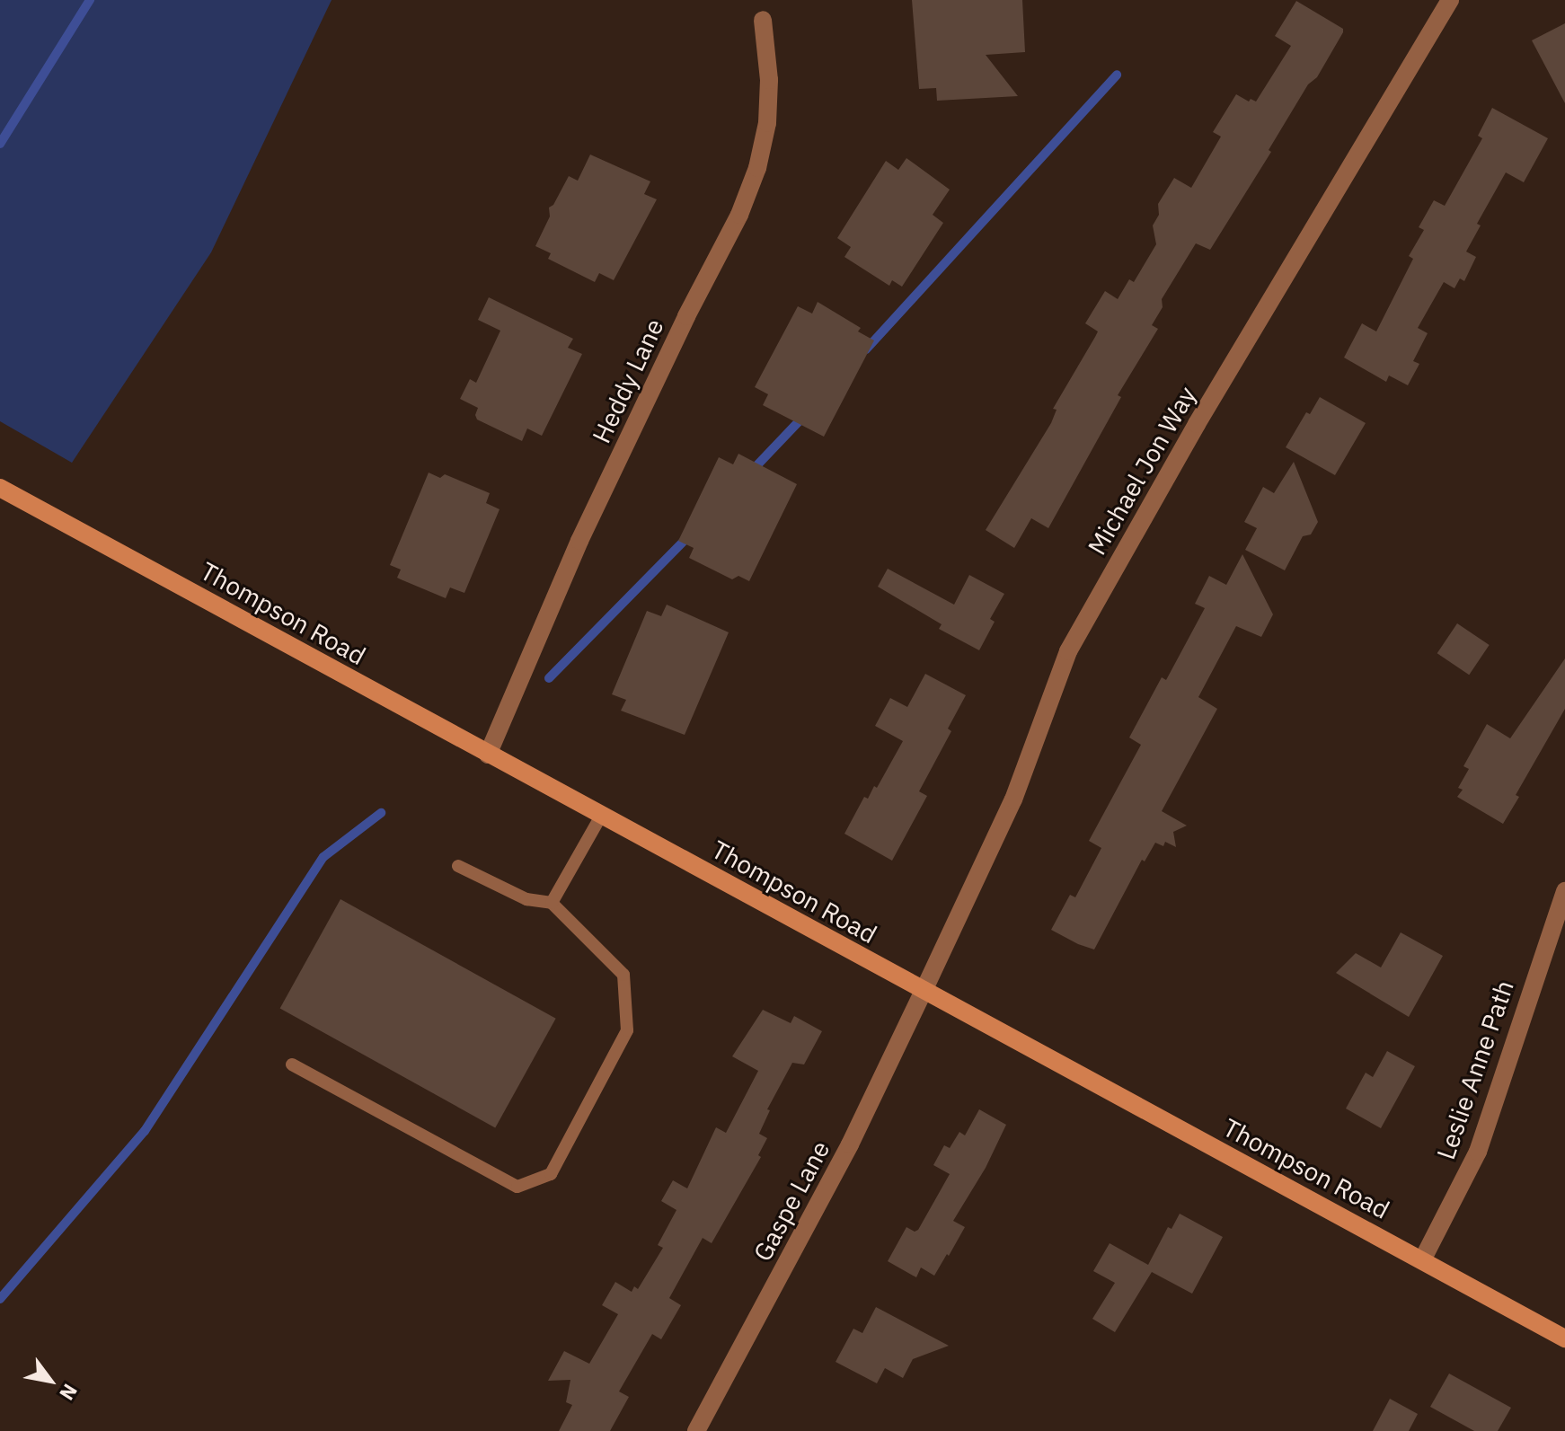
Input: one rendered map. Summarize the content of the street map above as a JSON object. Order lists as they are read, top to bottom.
{
  "streets": {
    "street": [
      "Heddy Lane",
      "Michael Jon Way",
      "Thompson Road",
      "Leslie Anne Path",
      "Gaspe Lane"
    ]
  },
  "crossings": [
    ["Heddy Lane", "Thompson Road"],
    ["Michael Jon Way", "Thompson Road"],
    ["Michael Jon Way", "Gaspe Lane"],
    ["Thompson Road", "Leslie Anne Path"],
    ["Thompson Road", "Gaspe Lane"]
  ],
  "north": "bottom right"
}
